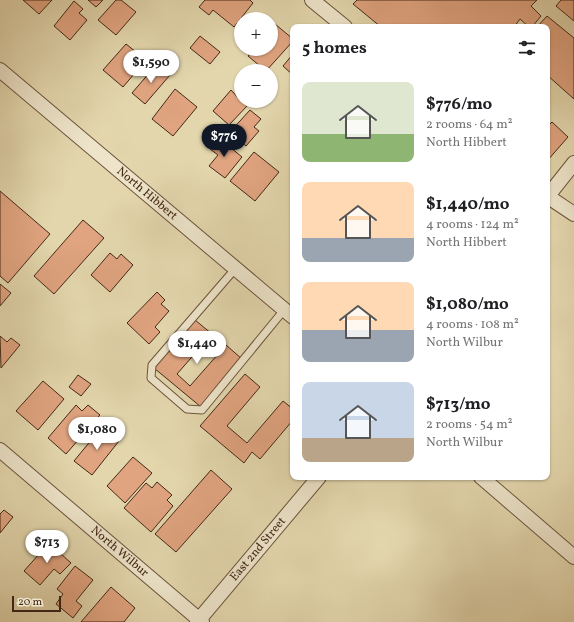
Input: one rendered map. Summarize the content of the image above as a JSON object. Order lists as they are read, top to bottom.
{
  "streets": {
    "street": ["North Hibbert", "East 2nd Street", "North Wilbur"]
  },
  "crossings": [
    ["East 2nd Street", "North Wilbur"]
  ],
  "scale_bar": "20 m",
  "page": {
    "map_buttons": ["+", "−"],
    "heading": "5 homes",
    "price": [
      "$1,590",
      "$776",
      "$1,440",
      "$1,080",
      "$713"
    ],
    "list": [
      {
        "name": "$776/mo",
        "note": "2 rooms · 64 m² · North Hibbert"
      },
      {
        "name": "$1,440/mo",
        "note": "4 rooms · 124 m² · North Hibbert"
      },
      {
        "name": "$1,080/mo",
        "note": "4 rooms · 108 m² · North Wilbur"
      },
      {
        "name": "$713/mo",
        "note": "2 rooms · 54 m² · North Wilbur"
      }
    ],
    "scale": "20 m"
  }
}
